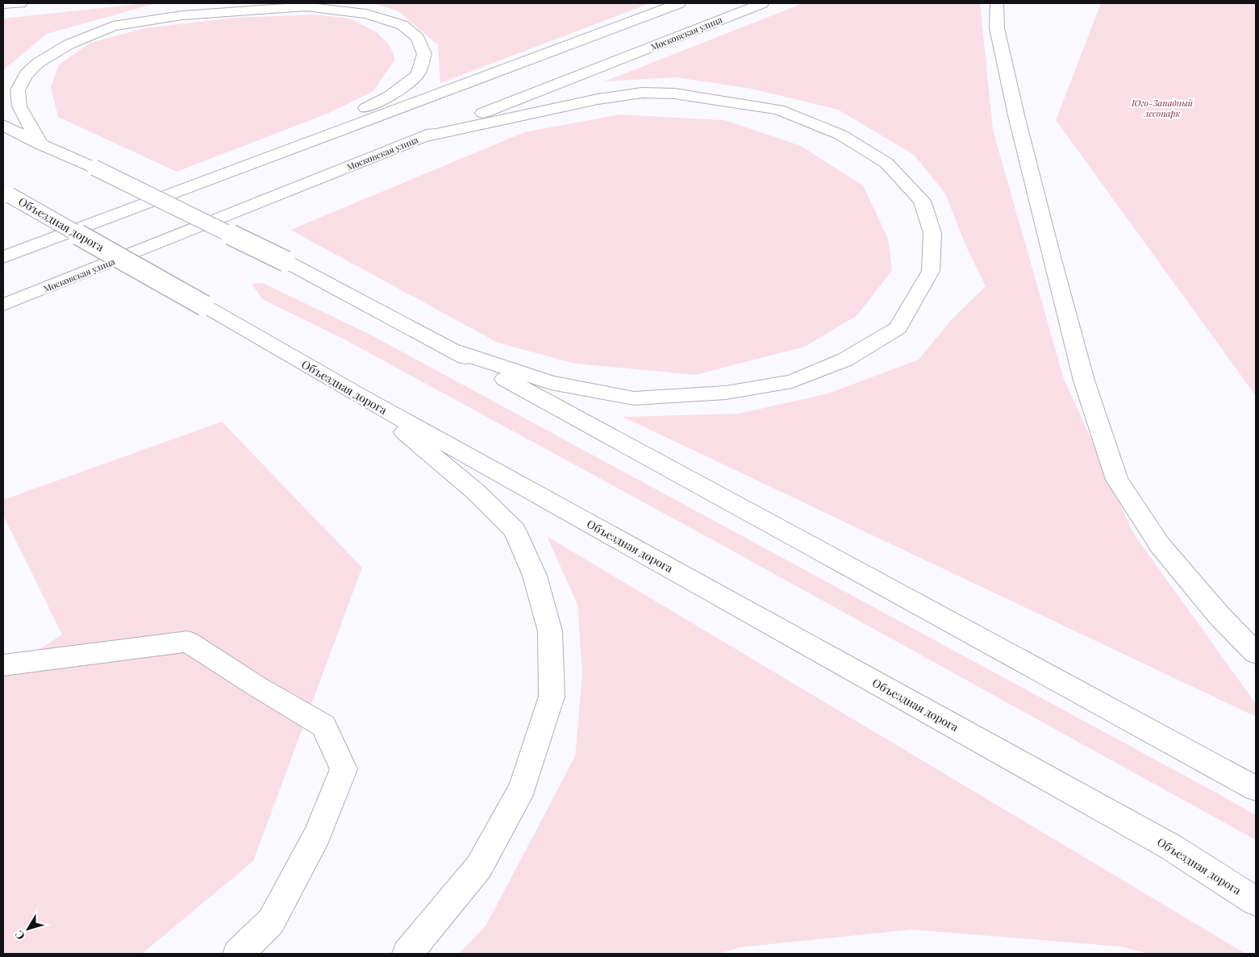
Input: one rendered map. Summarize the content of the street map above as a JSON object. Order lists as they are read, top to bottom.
{
  "streets": {
    "main road": ["Московская улица", "Объездная дорога"]
  },
  "parks": ["Юго-Западный лесопарк"],
  "north": "bottom left"
}
